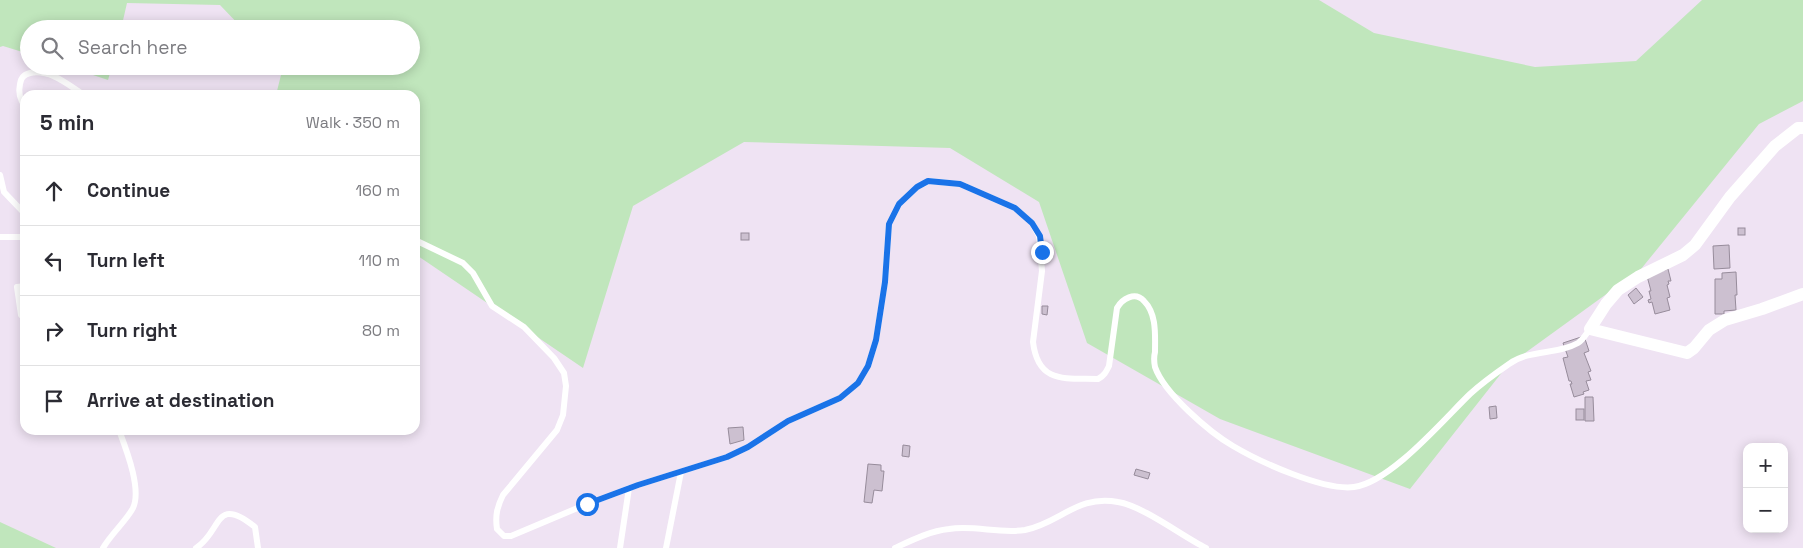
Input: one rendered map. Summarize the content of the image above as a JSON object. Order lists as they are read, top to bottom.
{
  "page": {
    "search": "Search here",
    "heading": ["5 min", "Walk · 350 m"],
    "list": [
      ["Continue", "160 m"],
      ["Turn left", "110 m"],
      ["Turn right", "80 m"],
      "Arrive at destination"
    ],
    "map_buttons": ["+", "−"]
  }
}
